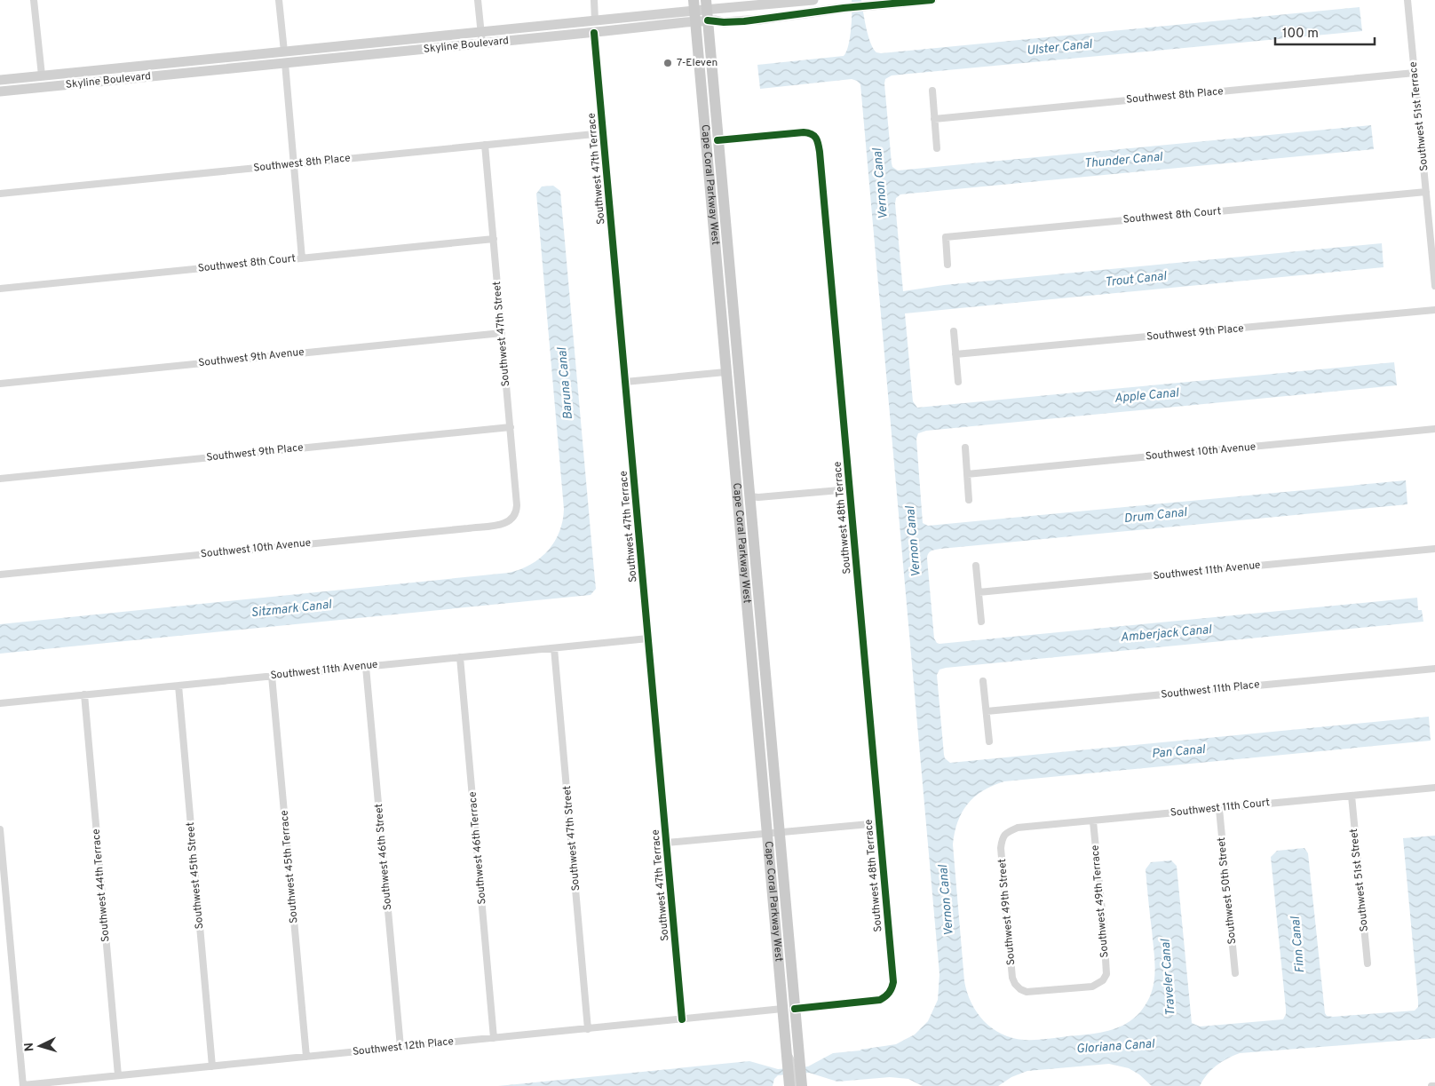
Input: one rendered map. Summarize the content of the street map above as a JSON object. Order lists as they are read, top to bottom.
{
  "streets": {
    "main road": ["Cape Coral Parkway West"],
    "street": [
      "Skyline Boulevard",
      "Southwest 8th Place",
      "Southwest 51st Terrace",
      "Southwest 47th Terrace",
      "Southwest 8th Court",
      "Southwest 9th Place",
      "Southwest 47th Street",
      "Southwest 9th Avenue",
      "Southwest 10th Avenue",
      "Southwest 48th Terrace",
      "Southwest 11th Avenue",
      "Southwest 11th Place",
      "Southwest 11th Court",
      "Southwest 46th Terrace",
      "Southwest 46th Street",
      "Southwest 45th Terrace",
      "Southwest 45th Street",
      "Southwest 51st Street",
      "Southwest 44th Terrace",
      "Southwest 50th Street",
      "Southwest 49th Terrace",
      "Southwest 49th Street",
      "Southwest 12th Place"
    ]
  },
  "crossings": [
    ["Skyline Boulevard", "Southwest 47th Terrace"],
    ["Skyline Boulevard", "Cape Coral Parkway West"],
    ["Southwest 8th Place", "Southwest 51st Terrace"],
    ["Southwest 8th Place", "Southwest 47th Terrace"],
    ["Southwest 8th Place", "Southwest 47th Street"],
    ["Southwest 51st Terrace", "Southwest 8th Court"],
    ["Southwest 47th Terrace", "Southwest 11th Avenue"],
    ["Southwest 47th Terrace", "Southwest 12th Place"],
    ["Cape Coral Parkway West", "Southwest 48th Terrace"],
    ["Cape Coral Parkway West", "Southwest 12th Place"],
    ["Southwest 8th Court", "Southwest 47th Street"],
    ["Southwest 9th Place", "Southwest 47th Street"],
    ["Southwest 47th Street", "Southwest 9th Avenue"],
    ["Southwest 47th Street", "Southwest 10th Avenue"],
    ["Southwest 47th Street", "Southwest 11th Avenue"],
    ["Southwest 47th Street", "Southwest 12th Place"],
    ["Southwest 11th Avenue", "Southwest 46th Terrace"],
    ["Southwest 11th Avenue", "Southwest 46th Street"],
    ["Southwest 11th Avenue", "Southwest 45th Terrace"],
    ["Southwest 11th Avenue", "Southwest 45th Street"],
    ["Southwest 11th Avenue", "Southwest 44th Terrace"],
    ["Southwest 11th Court", "Southwest 51st Street"],
    ["Southwest 11th Court", "Southwest 50th Street"],
    ["Southwest 11th Court", "Southwest 49th Terrace"],
    ["Southwest 11th Court", "Southwest 49th Street"],
    ["Southwest 46th Terrace", "Southwest 12th Place"],
    ["Southwest 46th Street", "Southwest 12th Place"],
    ["Southwest 45th Terrace", "Southwest 12th Place"],
    ["Southwest 45th Street", "Southwest 12th Place"],
    ["Southwest 44th Terrace", "Southwest 12th Place"],
    ["Southwest 49th Terrace", "Southwest 49th Street"]
  ],
  "water": [
    "Ulster Canal",
    "Thunder Canal",
    "Vernon Canal",
    "Trout Canal",
    "Baruna Canal",
    "Apple Canal",
    "Drum Canal",
    "Sitzmark Canal",
    "Amberjack Canal",
    "Pan Canal",
    "Finn Canal",
    "Traveler Canal",
    "Gloriana Canal"
  ],
  "places": ["7-Eleven"],
  "scale_bar": "100 m",
  "north": "left"
}
